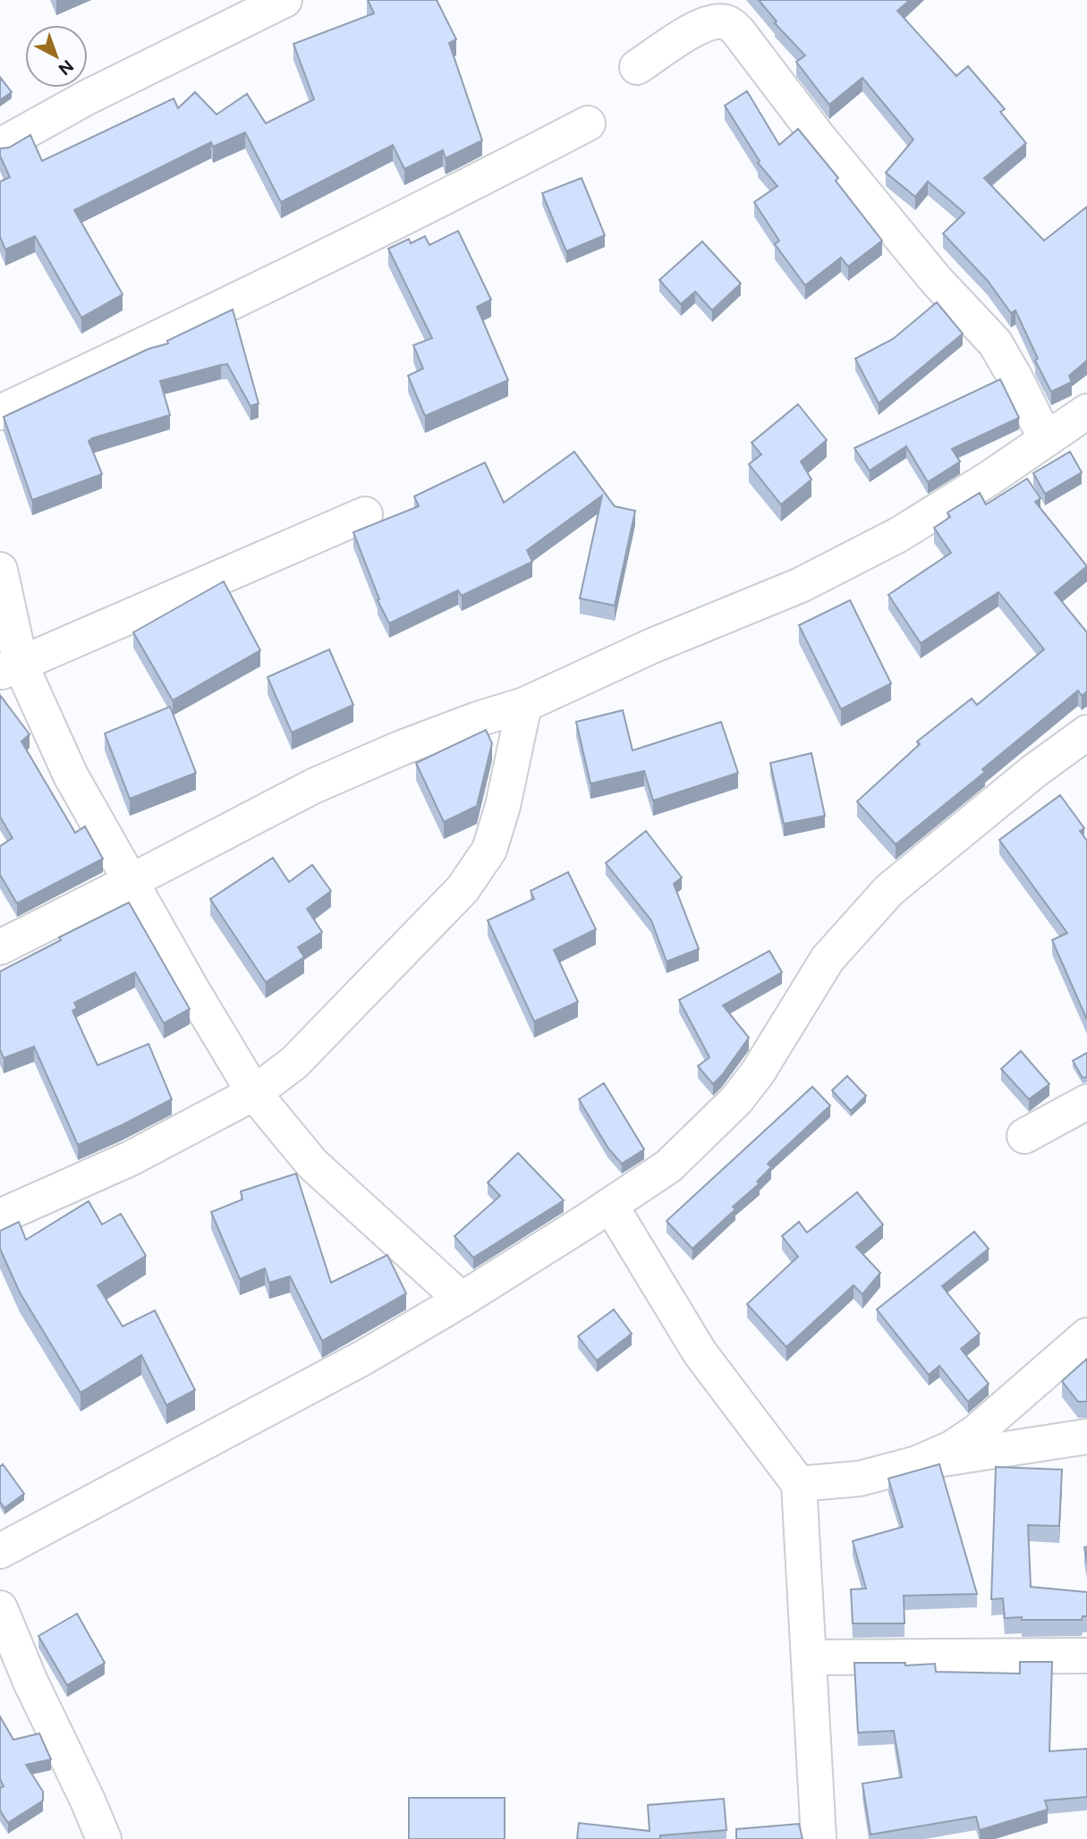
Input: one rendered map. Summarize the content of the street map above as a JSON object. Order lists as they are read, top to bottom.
{
  "north": "bottom right"
}
